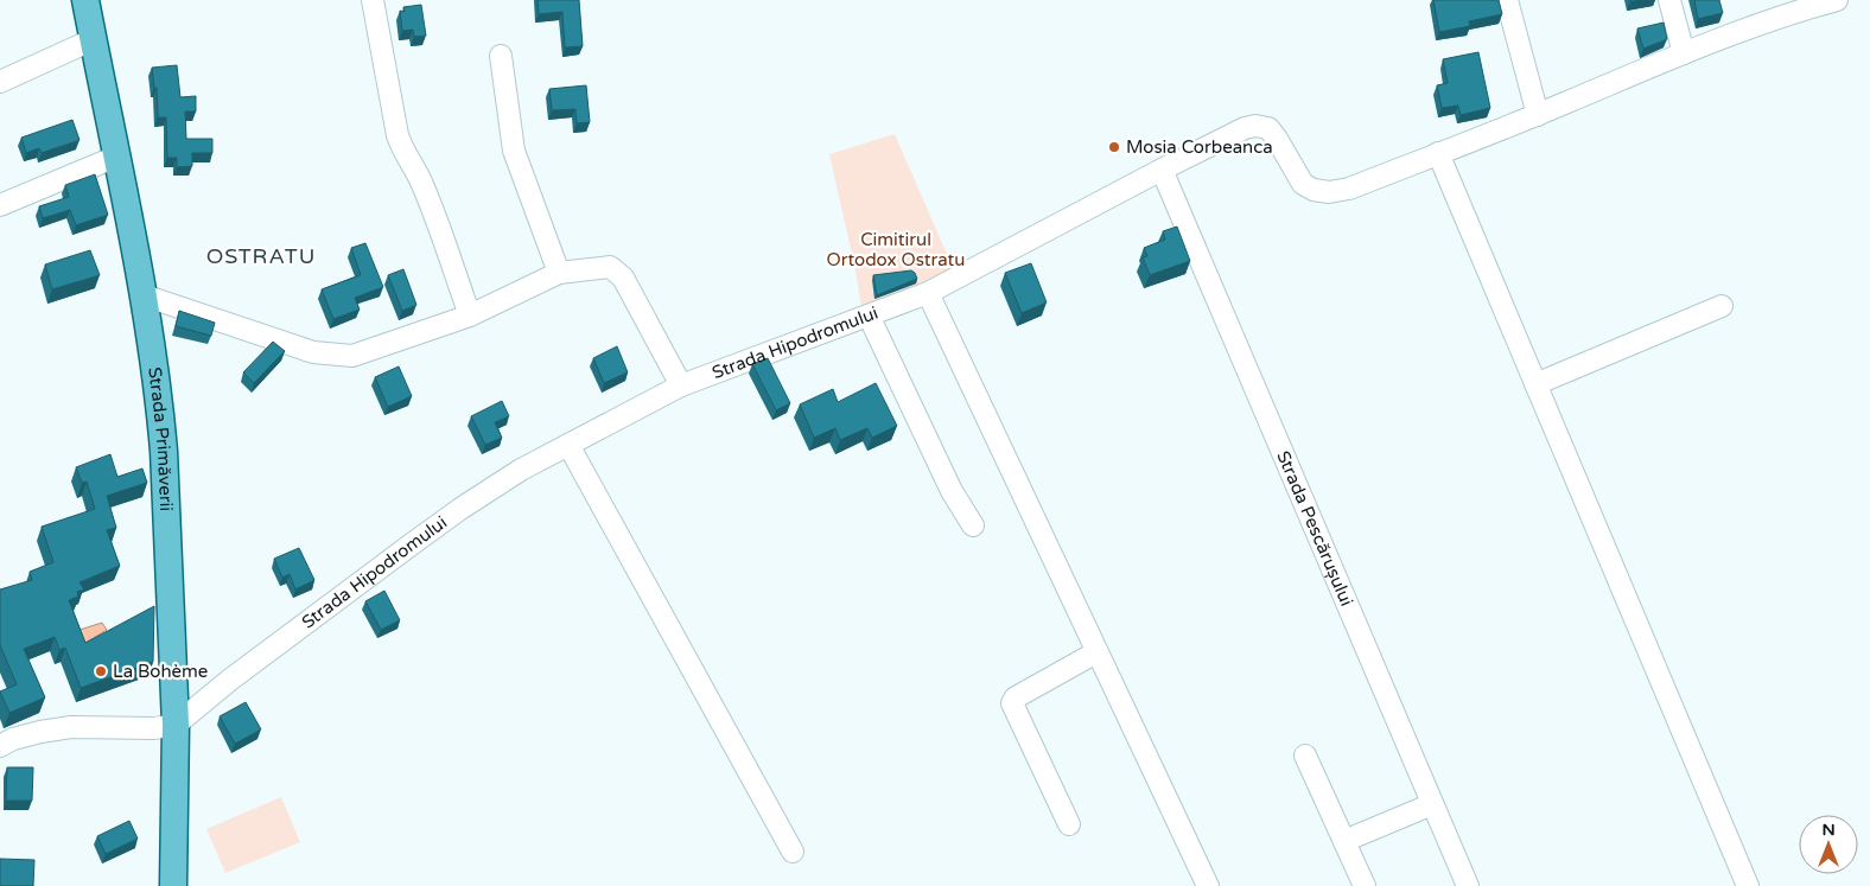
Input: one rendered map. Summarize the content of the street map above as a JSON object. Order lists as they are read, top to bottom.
{
  "streets": {
    "main road": ["Strada Primăverii"],
    "street": ["Strada Hipodromului", "Strada Pescărușului"]
  },
  "crossings": [
    ["Strada Hipodromului", "Strada Primăverii"],
    ["Strada Hipodromului", "Strada Pescărușului"]
  ],
  "districts": ["OSTRATU"],
  "parks": ["Cimitirul Ortodox Ostratu"],
  "places": ["Mosia Corbeanca", "La Bohème"],
  "north": "top"
}
